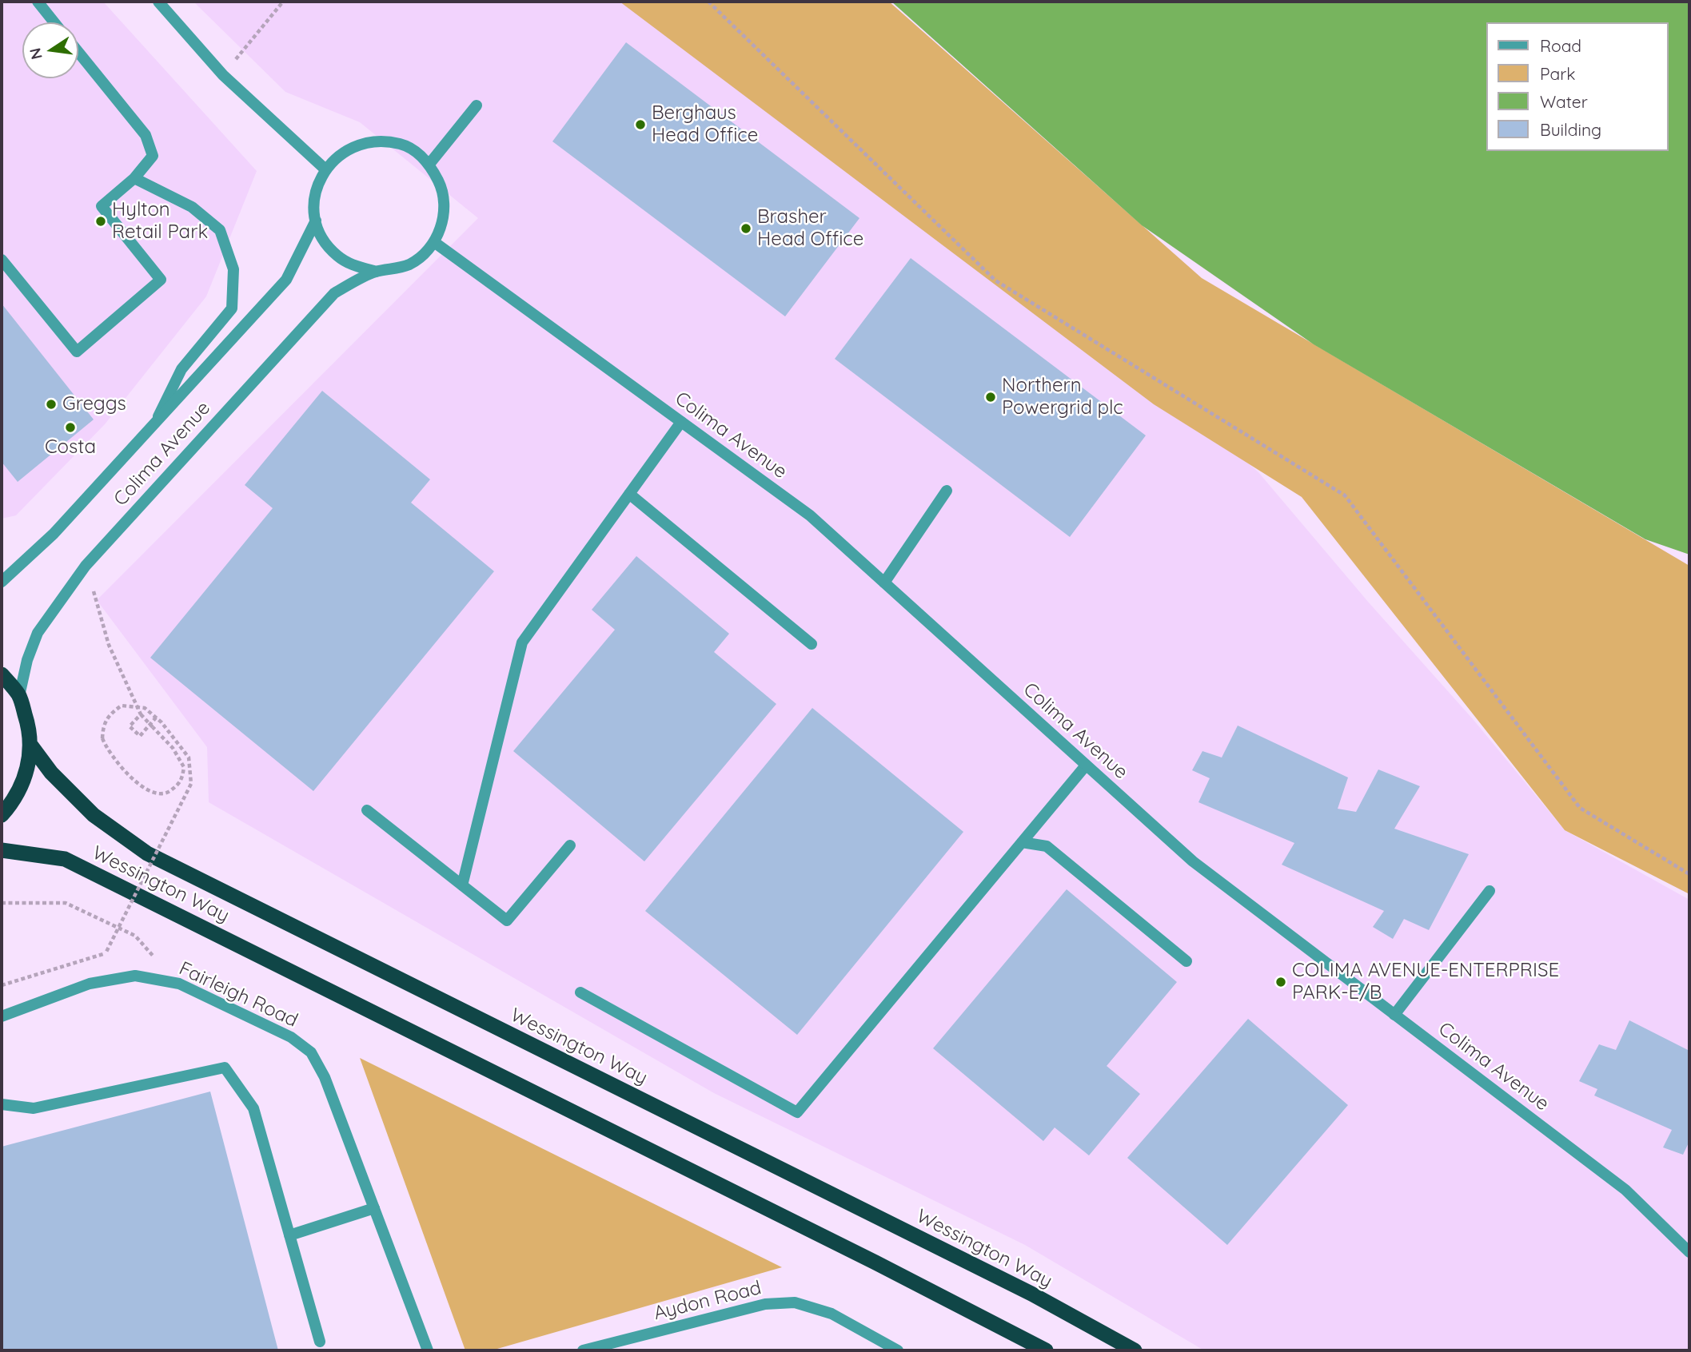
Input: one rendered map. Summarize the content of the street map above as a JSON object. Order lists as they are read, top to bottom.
{
  "streets": {
    "highway": ["Wessington Way"],
    "street": ["Colima Avenue", "Fairleigh Road", "Aydon Road"]
  },
  "crossings": [
    ["Colima Avenue", "Wessington Way"]
  ],
  "places": [
    "Berghaus Head Office",
    "Hylton Retail Park",
    "Brasher Head Office",
    "Northern Powergrid plc",
    "Greggs",
    "Costa",
    "COLIMA AVENUE-ENTERPRISE PARK-E/B"
  ],
  "legend": [
    "Road",
    "Park",
    "Water",
    "Building"
  ],
  "north": "left"
}
